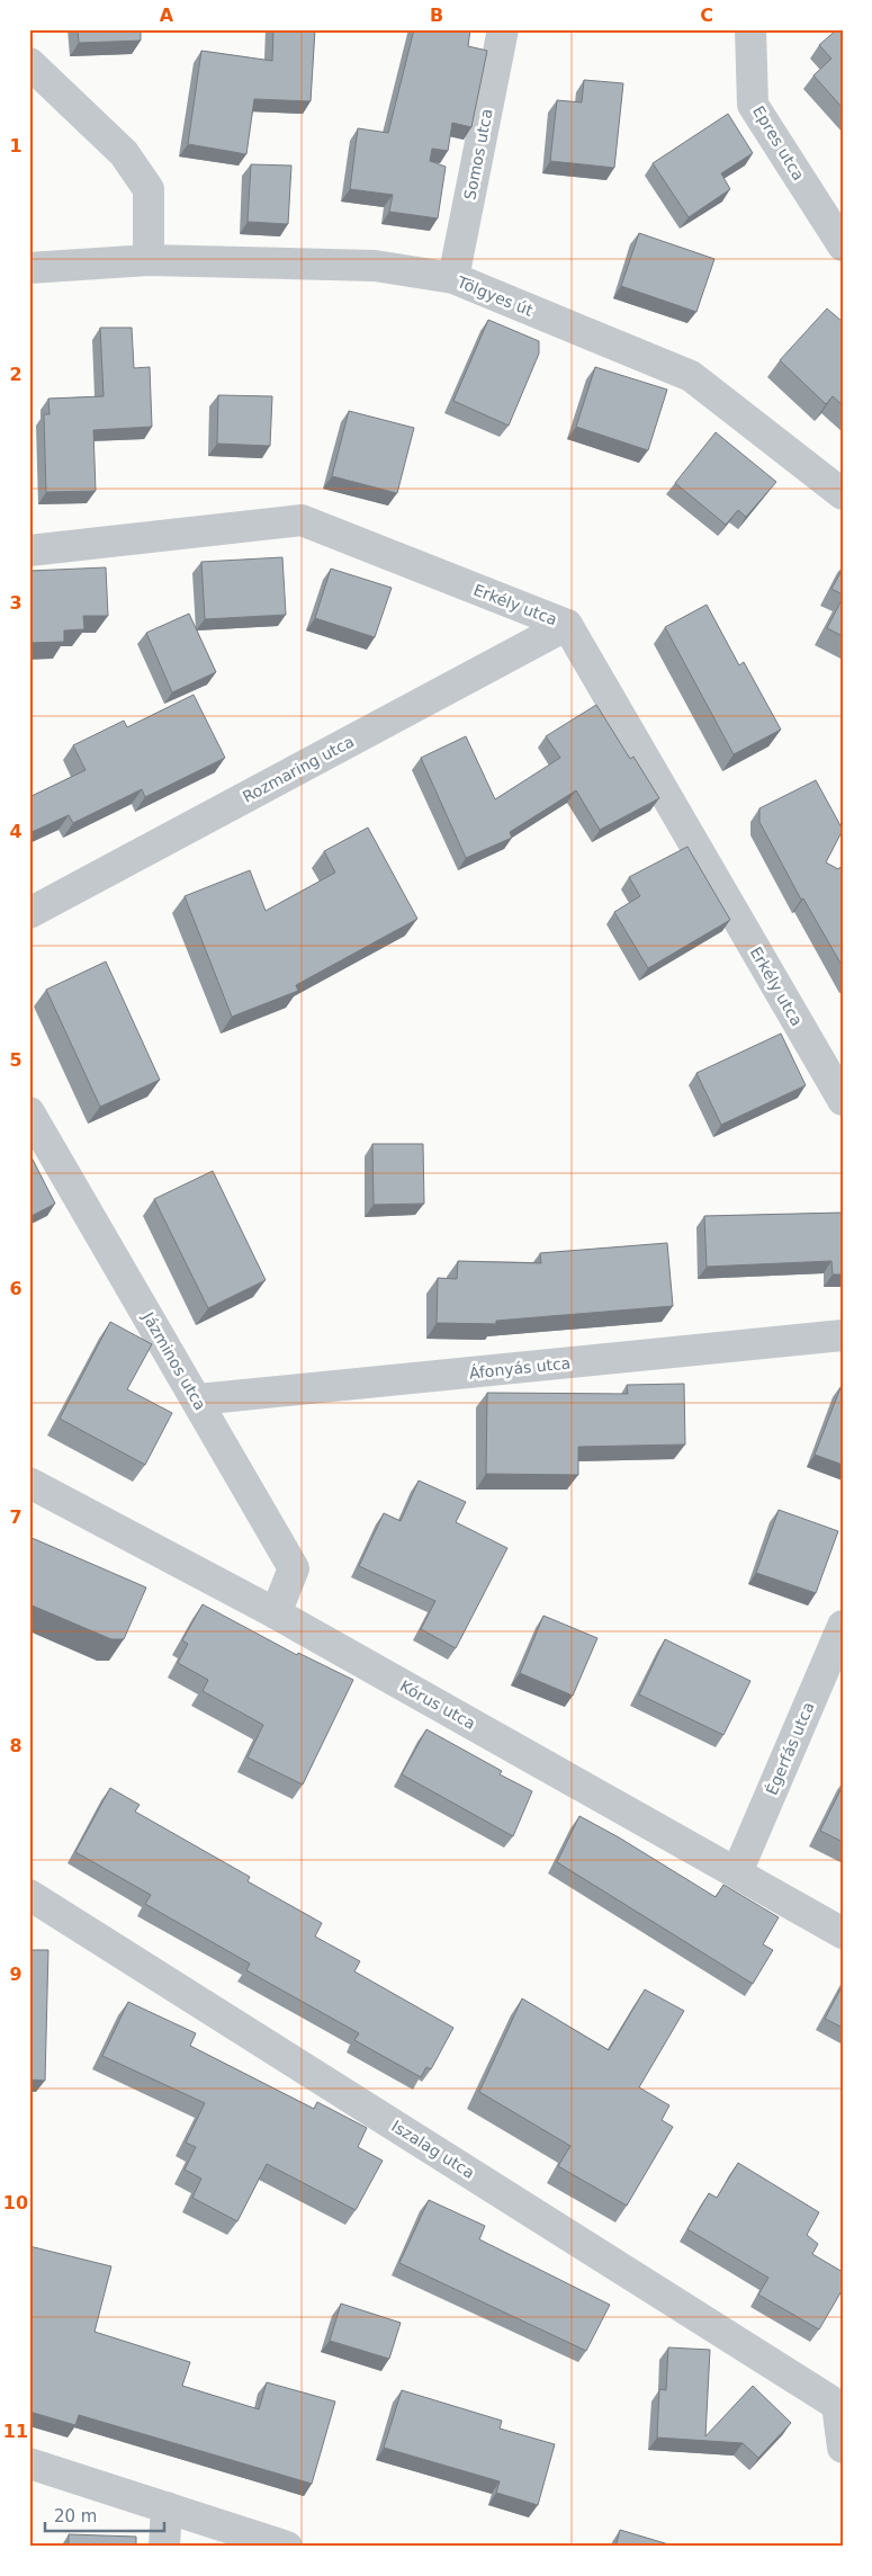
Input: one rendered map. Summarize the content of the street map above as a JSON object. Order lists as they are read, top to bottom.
{
  "streets": {
    "street": [
      "Epres utca",
      "Somos utca",
      "Tölgyes út",
      "Erkély utca",
      "Rozmaring utca",
      "Jázminos utca",
      "Áfonyás utca",
      "Kórus utca",
      "Égerfás utca",
      "Iszalag utca"
    ]
  },
  "crossings": [
    ["Somos utca", "Tölgyes út"],
    ["Erkély utca", "Rozmaring utca"],
    ["Jázminos utca", "Áfonyás utca"],
    ["Jázminos utca", "Kórus utca"],
    ["Kórus utca", "Égerfás utca"]
  ],
  "scale_bar": "20 m",
  "grid": {
    "columns": ["A", "B", "C"],
    "rows": [
      "1",
      "2",
      "3",
      "4",
      "5",
      "6",
      "7",
      "8",
      "9",
      "10",
      "11"
    ]
  }
}
